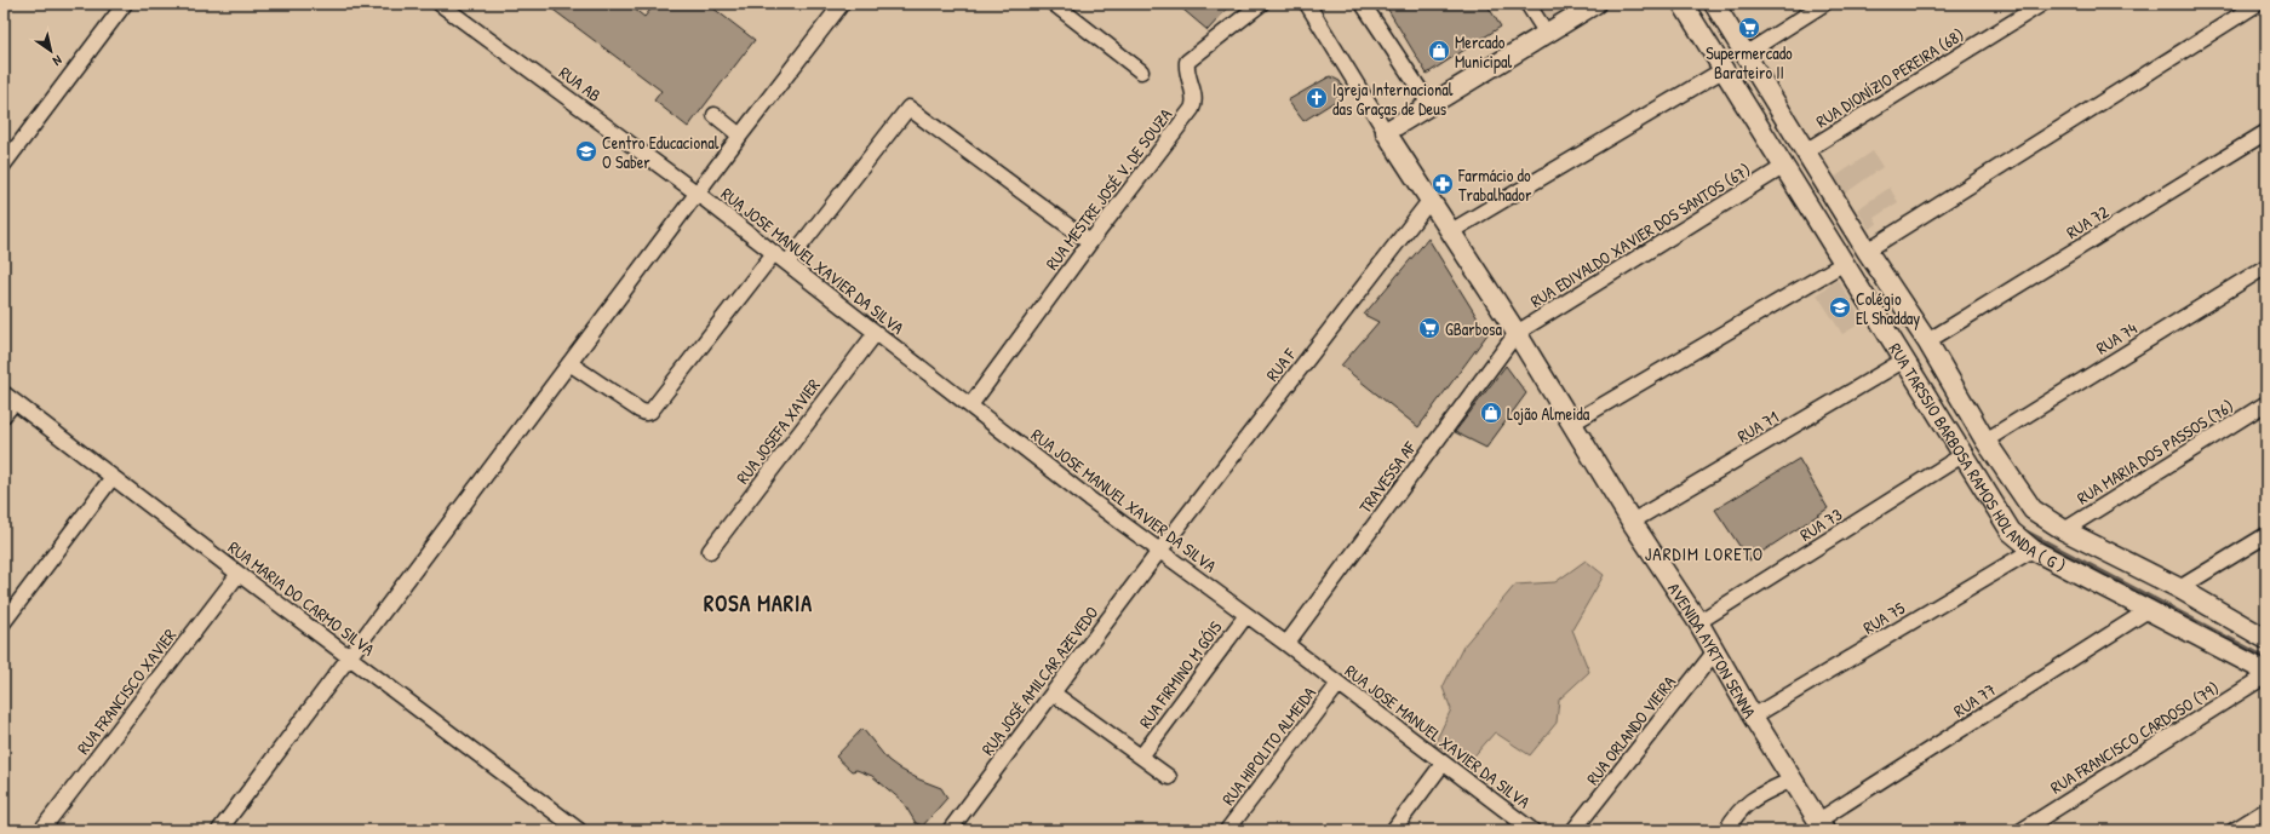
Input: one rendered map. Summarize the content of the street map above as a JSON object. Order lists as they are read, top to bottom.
{
  "streets": {
    "street": [
      "RUA DIONÍZIO PEREIRA (68)",
      "RUA AB",
      "RUA MESTRE JOSÉ V. DE SOUZA",
      "RUA 72",
      "RUA EDIVALDO XAVIER DOS SANTOS (67)",
      "RUA JOSE MANUEL XAVIER DA SILVA",
      "RUA 74",
      "RUA F",
      "RUA 71",
      "RUA JOSEFA XAVIER",
      "RUA MARIA DOS PASSOS (76)",
      "RUA TARSSIO BARBOSA RAMOS HOLANDA ( G )",
      "TRAVESSA AF",
      "RUA 73",
      "RUA MARIA DO CARMO SILVA",
      "RUA 75",
      "AVENIDA AYRTON SENNA",
      "RUA FIRMINO M GÓIS",
      "RUA JOSÉ AMILCAR AZEVEDO",
      "RUA FRANCISCO XAVIER",
      "RUA 77",
      "RUA ORLANDO VIEIRA",
      "RUA FRANCISCO CARDOSO (79)",
      "RUA HIPOLITO ALMEIDA"
    ]
  },
  "crossings": [
    ["RUA DIONÍZIO PEREIRA (68)", "RUA TARSSIO BARBOSA RAMOS HOLANDA ( G )"],
    ["RUA AB", "RUA JOSE MANUEL XAVIER DA SILVA"],
    ["RUA MESTRE JOSÉ V. DE SOUZA", "RUA JOSE MANUEL XAVIER DA SILVA"],
    ["RUA 72", "RUA TARSSIO BARBOSA RAMOS HOLANDA ( G )"],
    ["RUA EDIVALDO XAVIER DOS SANTOS (67)", "RUA TARSSIO BARBOSA RAMOS HOLANDA ( G )"],
    ["RUA EDIVALDO XAVIER DOS SANTOS (67)", "TRAVESSA AF"],
    ["RUA EDIVALDO XAVIER DOS SANTOS (67)", "AVENIDA AYRTON SENNA"],
    ["RUA JOSE MANUEL XAVIER DA SILVA", "RUA F"],
    ["RUA JOSE MANUEL XAVIER DA SILVA", "RUA JOSEFA XAVIER"],
    ["RUA JOSE MANUEL XAVIER DA SILVA", "TRAVESSA AF"],
    ["RUA JOSE MANUEL XAVIER DA SILVA", "RUA FIRMINO M GÓIS"],
    ["RUA JOSE MANUEL XAVIER DA SILVA", "RUA JOSÉ AMILCAR AZEVEDO"],
    ["RUA JOSE MANUEL XAVIER DA SILVA", "RUA HIPOLITO ALMEIDA"],
    ["RUA 74", "RUA TARSSIO BARBOSA RAMOS HOLANDA ( G )"],
    ["RUA F", "AVENIDA AYRTON SENNA"],
    ["RUA F", "RUA JOSÉ AMILCAR AZEVEDO"],
    ["RUA 71", "RUA TARSSIO BARBOSA RAMOS HOLANDA ( G )"],
    ["RUA 71", "AVENIDA AYRTON SENNA"],
    ["RUA MARIA DOS PASSOS (76)", "RUA TARSSIO BARBOSA RAMOS HOLANDA ( G )"],
    ["RUA TARSSIO BARBOSA RAMOS HOLANDA ( G )", "RUA 73"],
    ["RUA TARSSIO BARBOSA RAMOS HOLANDA ( G )", "RUA 75"],
    ["RUA TARSSIO BARBOSA RAMOS HOLANDA ( G )", "RUA 77"],
    ["TRAVESSA AF", "AVENIDA AYRTON SENNA"],
    ["RUA 73", "AVENIDA AYRTON SENNA"],
    ["RUA MARIA DO CARMO SILVA", "RUA FRANCISCO XAVIER"],
    ["RUA 75", "AVENIDA AYRTON SENNA"],
    ["AVENIDA AYRTON SENNA", "RUA 77"],
    ["AVENIDA AYRTON SENNA", "RUA ORLANDO VIEIRA"]
  ],
  "districts": ["JARDIM LORETO", "ROSA MARIA"],
  "places": {
    "supermarket": ["Supermercado Barateiro II", "GBarbosa"],
    "shop": ["Mercado Municipal", "Lojão Almeida"],
    "church": ["Igreja Internacional das Graças de Deus"],
    "school or university": ["Centro Educacional O Saber", "Colégio El Shadday"],
    "pharmacy": ["Farmácio do Trabalhador"]
  },
  "north": "bottom right"
}
